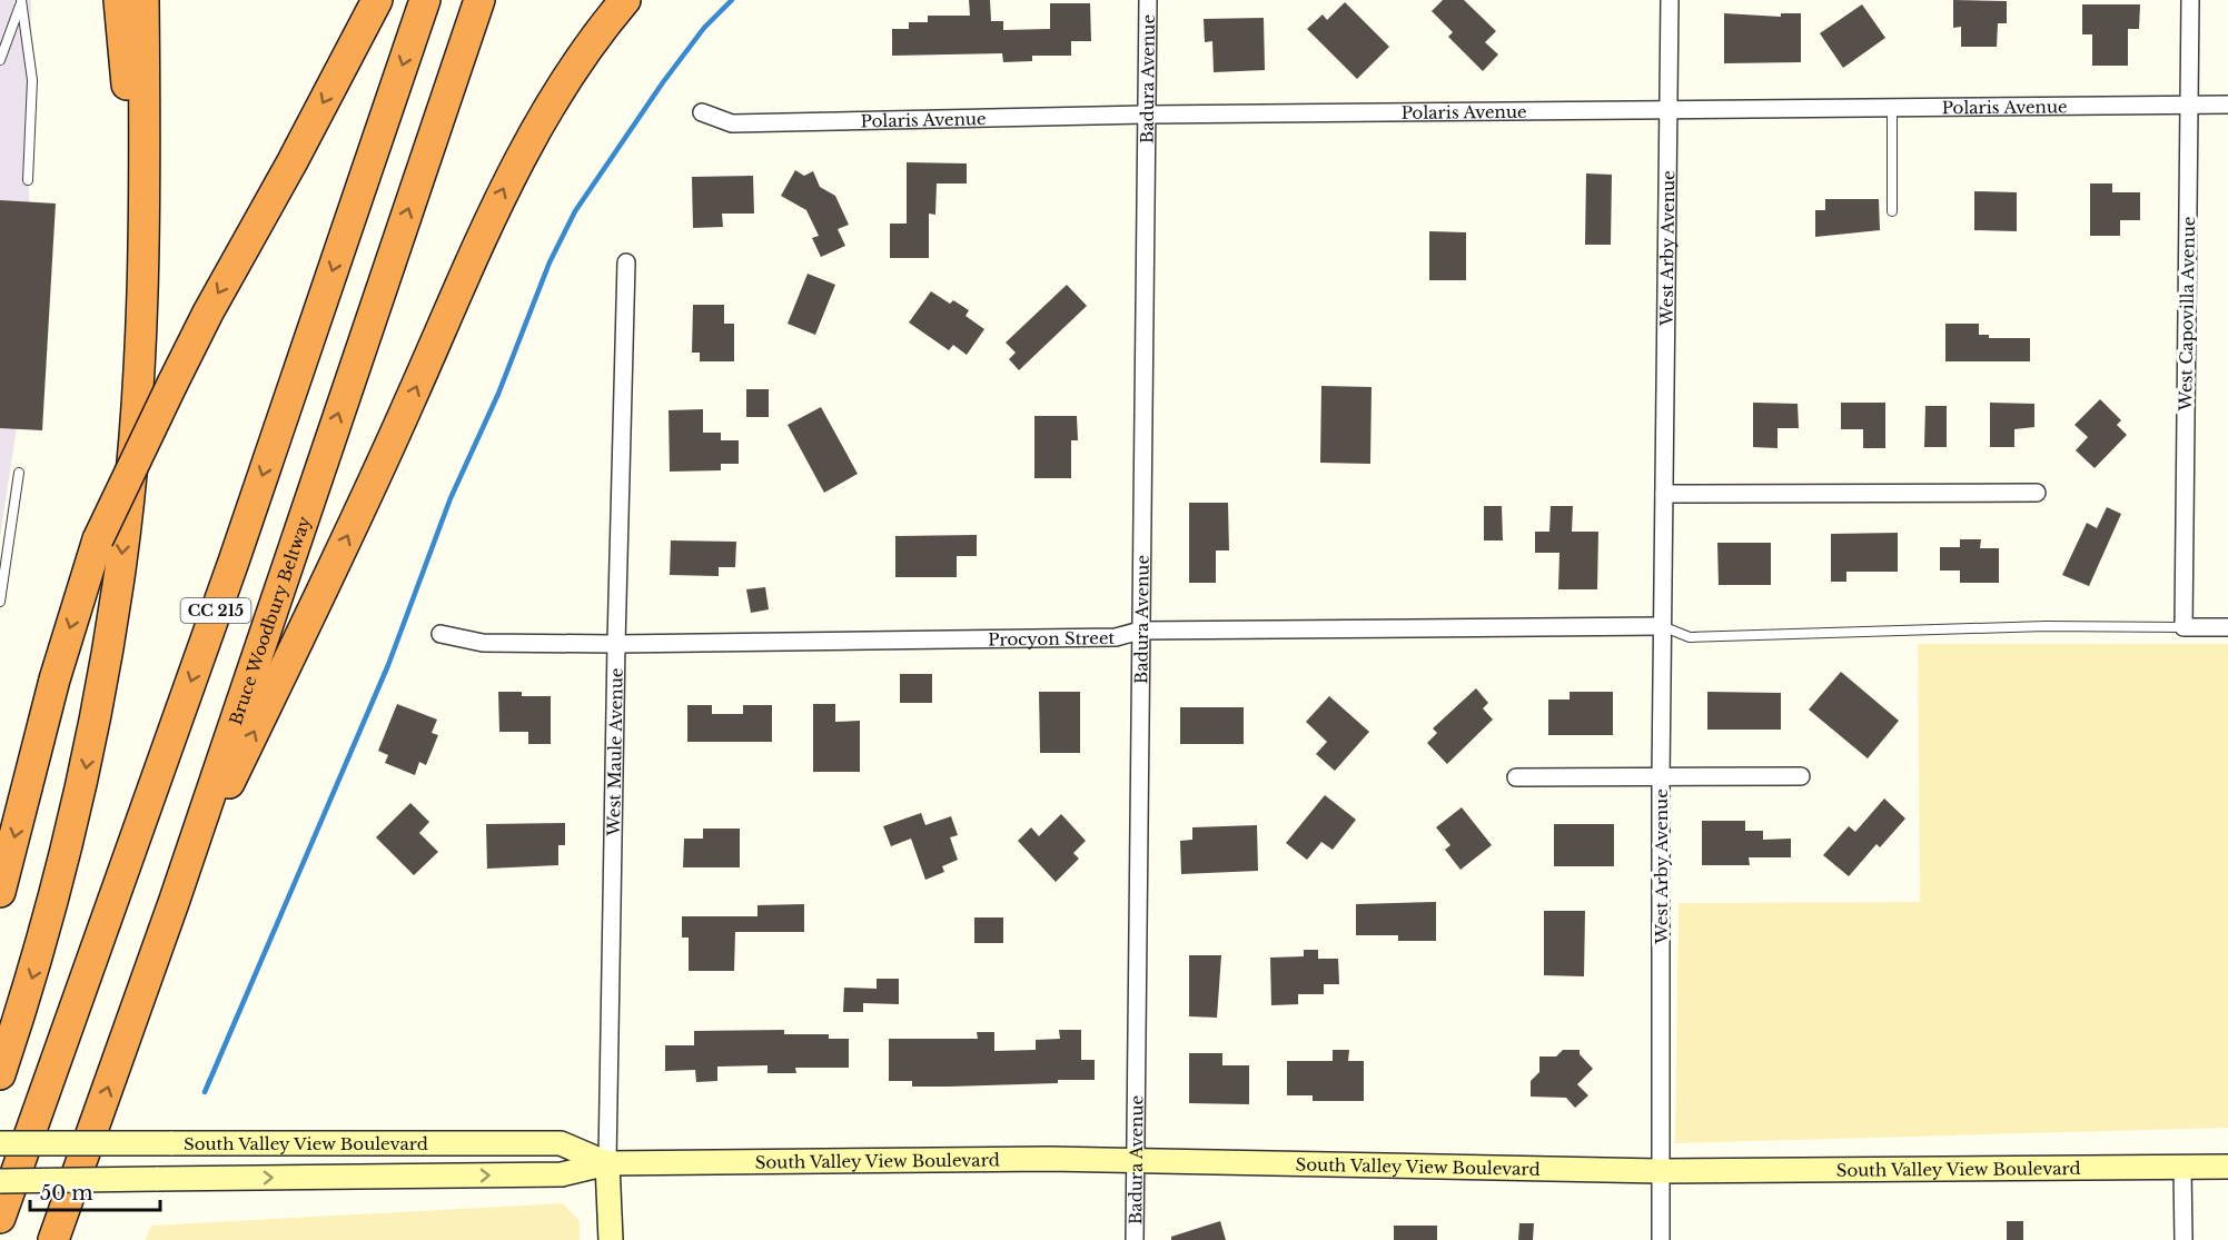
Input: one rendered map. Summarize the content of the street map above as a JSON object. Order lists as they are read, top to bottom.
{
  "streets": {
    "highway": ["CC 215", "Bruce Woodbury Beltway"],
    "main road": ["West Maule Avenue", "South Valley View Boulevard"],
    "street": [
      "Badura Avenue",
      "Polaris Avenue",
      "West Arby Avenue",
      "West Capovilla Avenue",
      "Procyon Street"
    ]
  },
  "crossings": [
    ["Badura Avenue", "Polaris Avenue"],
    ["Badura Avenue", "Procyon Street"],
    ["Badura Avenue", "South Valley View Boulevard"],
    ["Polaris Avenue", "West Arby Avenue"],
    ["Polaris Avenue", "West Capovilla Avenue"],
    ["West Arby Avenue", "Procyon Street"],
    ["West Arby Avenue", "South Valley View Boulevard"],
    ["Procyon Street", "West Maule Avenue"],
    ["West Maule Avenue", "South Valley View Boulevard"]
  ],
  "scale_bar": "50 m"
}
